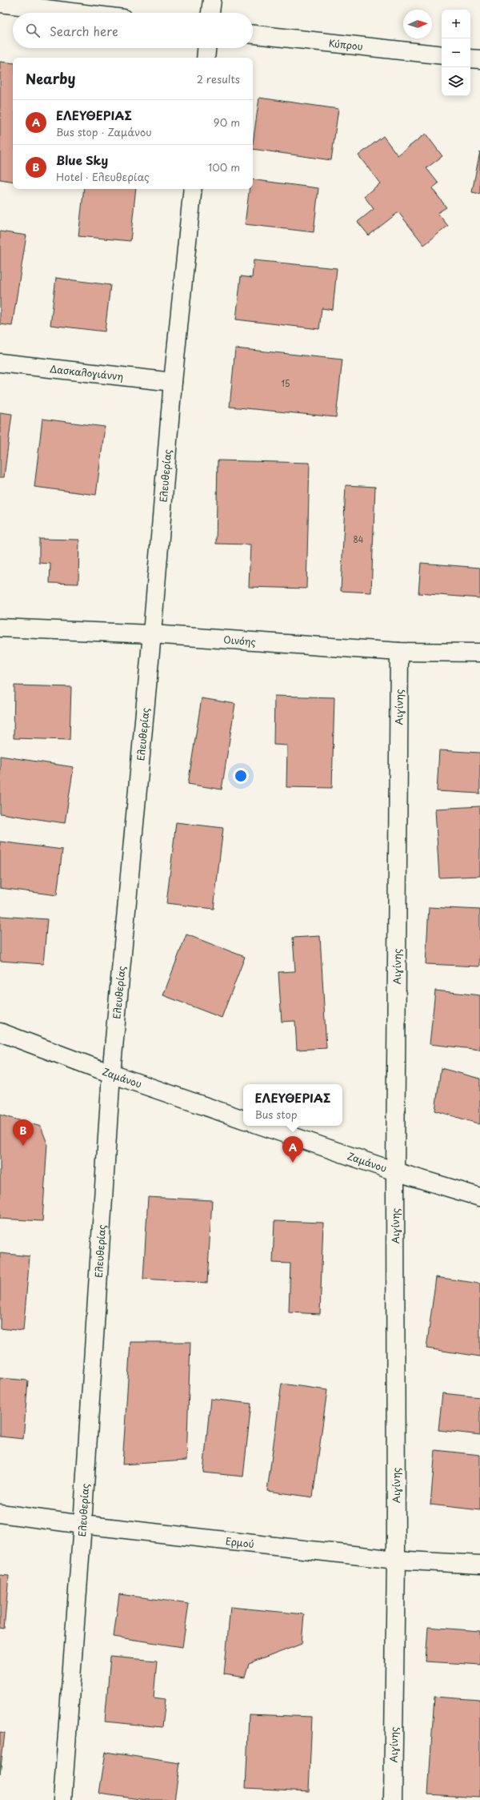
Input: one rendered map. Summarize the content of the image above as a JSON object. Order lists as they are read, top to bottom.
{
  "streets": {
    "street": [
      "Κύπρου",
      "Δασκαλογιάννη",
      "Ελευθερίας",
      "Οινόης",
      "Αιγίνης",
      "Ζαμάνου",
      "Ερμού"
    ]
  },
  "crossings": [
    ["Δασκαλογιάννη", "Ελευθερίας"],
    ["Ελευθερίας", "Οινόης"],
    ["Ελευθερίας", "Ζαμάνου"],
    ["Ελευθερίας", "Ερμού"],
    ["Οινόης", "Αιγίνης"],
    ["Αιγίνης", "Ζαμάνου"],
    ["Αιγίνης", "Ερμού"]
  ],
  "house_numbers": ["15", "84"],
  "north": "right",
  "page": {
    "map_buttons": ["+", "−"],
    "search": "Search here",
    "heading": ["Nearby", "2 results"],
    "list": [
      {
        "mark": "A",
        "name": "ΕΛΕΥΘΕΡΙΑΣ",
        "note": "Bus stop · Ζαμάνου",
        "value": "90 m"
      },
      {
        "mark": "B",
        "name": "Blue Sky",
        "note": "Hotel · Ελευθερίας",
        "value": "100 m"
      }
    ],
    "popup": ["ΕΛΕΥΘΕΡΙΑΣ", "Bus stop"],
    "pins": ["B", "A"]
  }
}
